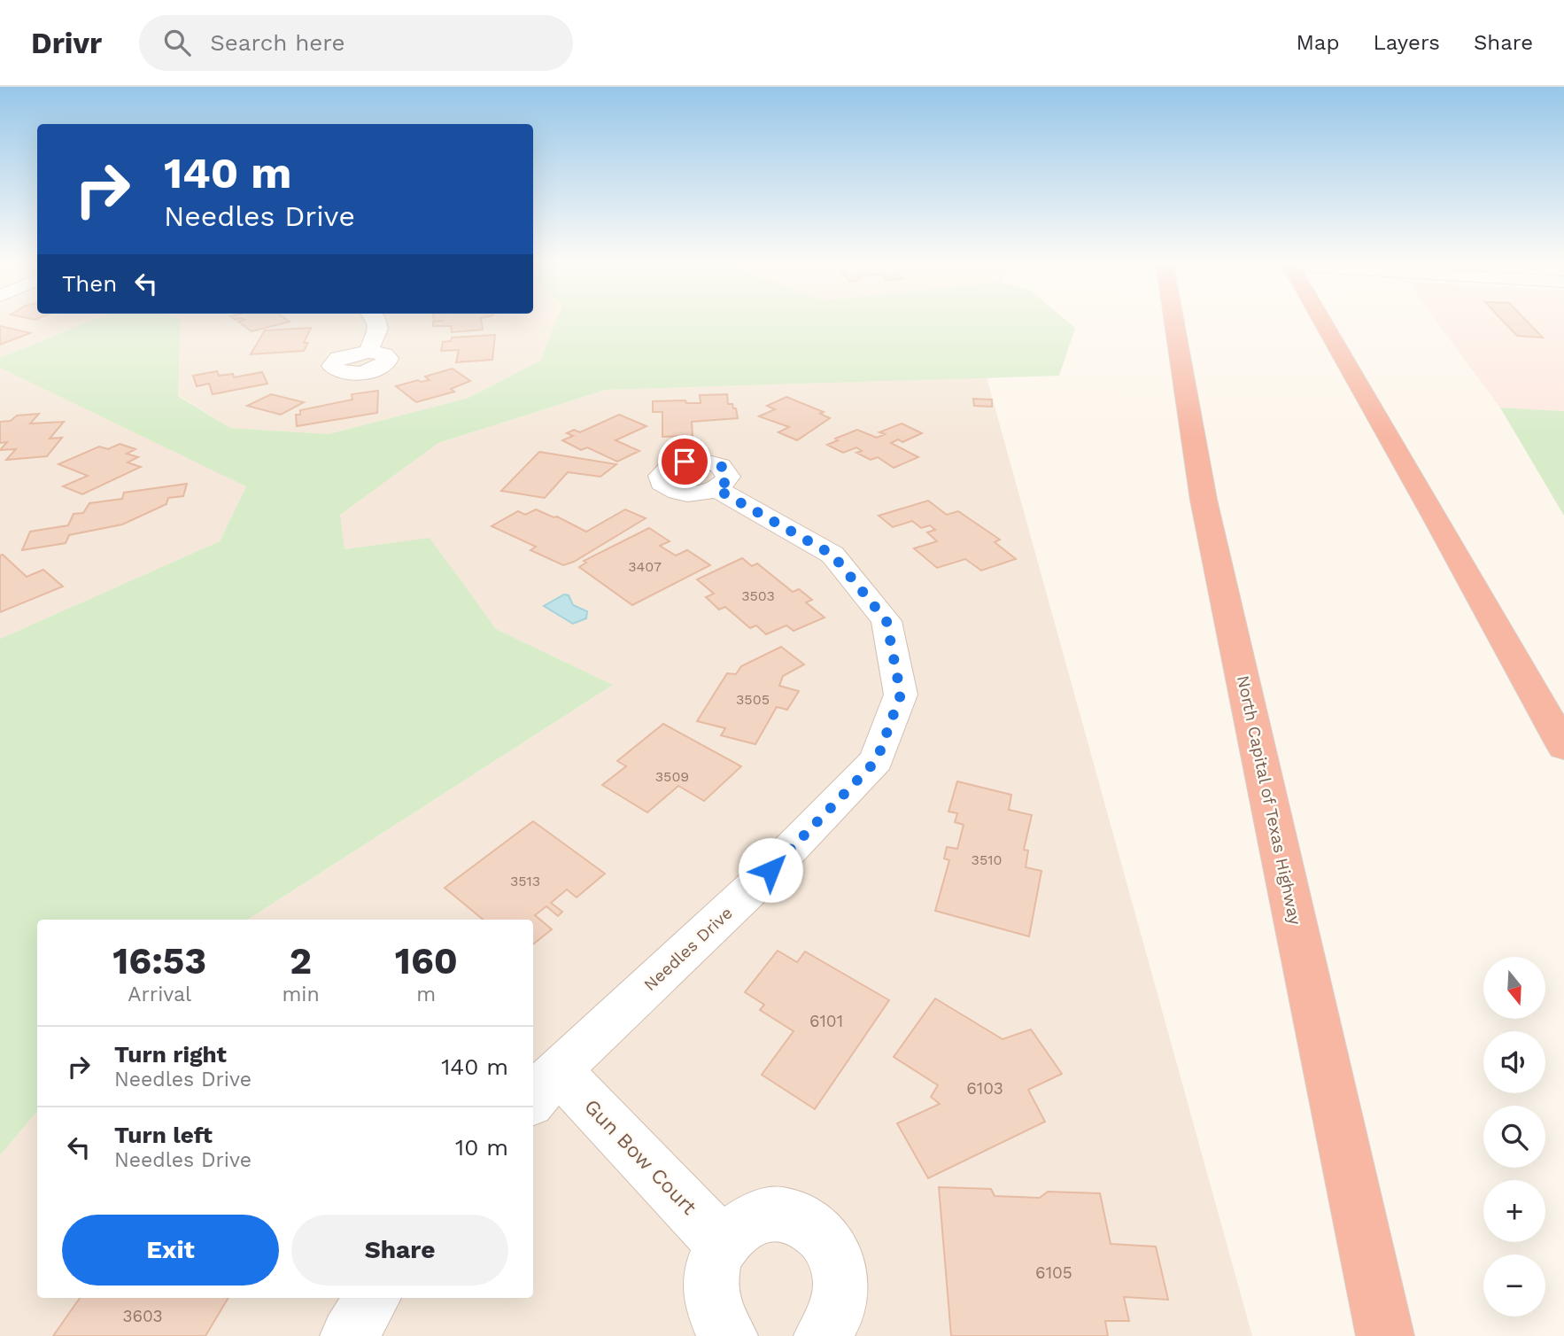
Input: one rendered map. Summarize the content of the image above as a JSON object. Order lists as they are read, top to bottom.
{
  "streets": {
    "highway": ["North Capital of Texas Highway"],
    "street": ["Needles Drive", "Gun Bow Court"]
  },
  "crossings": [
    ["Needles Drive", "Gun Bow Court"]
  ],
  "house_numbers": [
    "3407",
    "3503",
    "3505",
    "3509",
    "3510",
    "3513",
    "6101",
    "6103",
    "6105",
    "3603"
  ],
  "north": "bottom",
  "page": {
    "header": "Drivr",
    "search": "Search here",
    "nav": ["Map", "Layers", "Share"],
    "turn": ["140 m", "Needles Drive"],
    "then": "Then",
    "eta": [
      "16:53",
      "Arrival",
      "2",
      "min",
      "160",
      "m"
    ],
    "map_buttons": ["+", "−"],
    "list": [
      {
        "name": "Turn right",
        "note": "Needles Drive",
        "value": "140 m"
      },
      {
        "name": "Turn left",
        "note": "Needles Drive",
        "value": "10 m"
      }
    ],
    "buttons": ["Exit", "Share"]
  }
}
